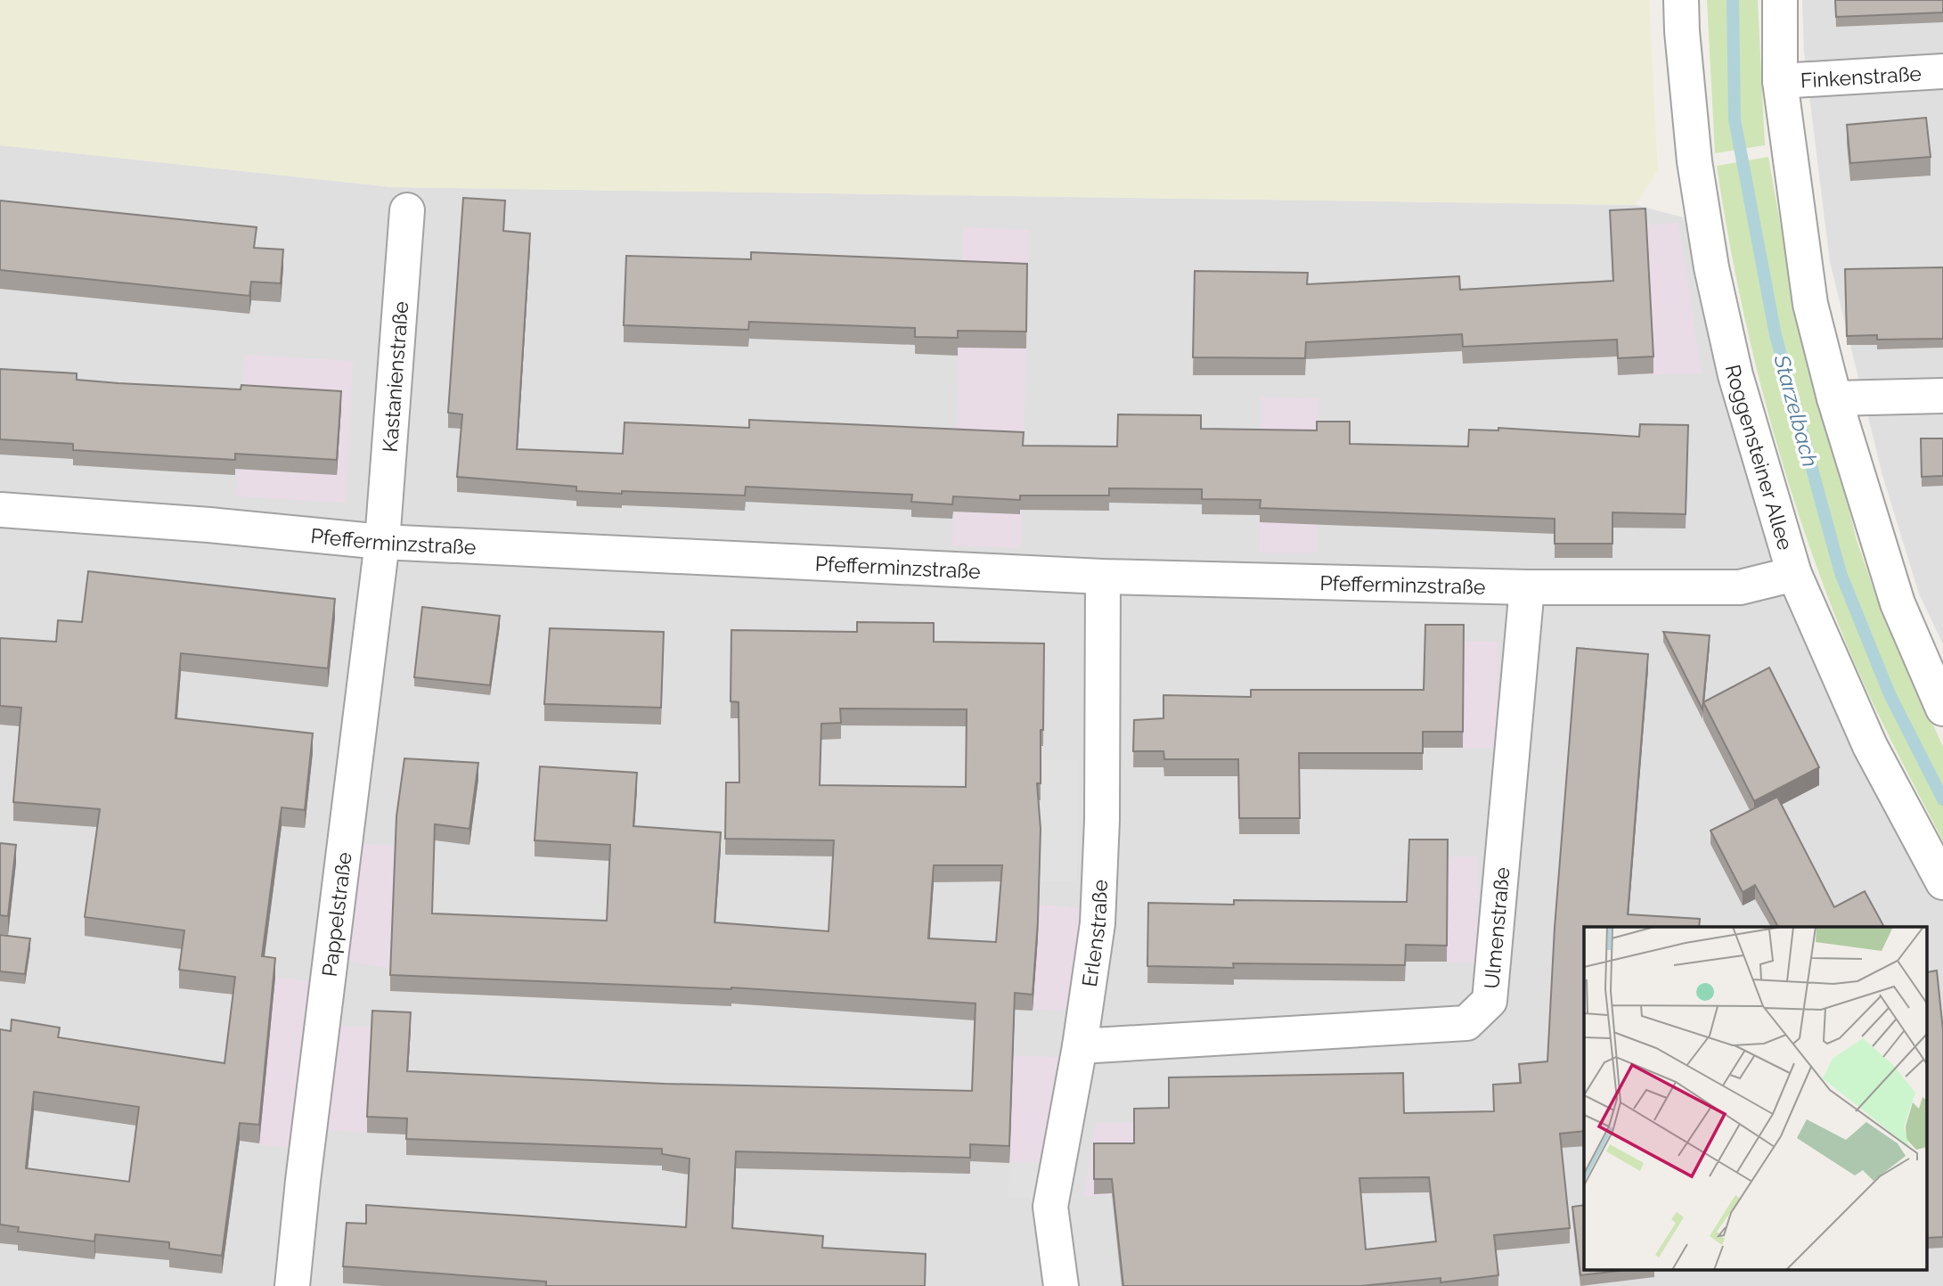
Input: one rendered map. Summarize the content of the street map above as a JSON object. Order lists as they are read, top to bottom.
{
  "streets": {
    "street": [
      "Finkenstraße",
      "Kastanienstraße",
      "Roggensteiner Allee",
      "Pfefferminzstraße",
      "Pappelstraße",
      "Ulmenstraße",
      "Erlenstraße"
    ]
  },
  "crossings": [
    ["Kastanienstraße", "Pfefferminzstraße"],
    ["Kastanienstraße", "Pappelstraße"],
    ["Roggensteiner Allee", "Pfefferminzstraße"],
    ["Pfefferminzstraße", "Pappelstraße"],
    ["Pfefferminzstraße", "Ulmenstraße"],
    ["Pfefferminzstraße", "Erlenstraße"],
    ["Ulmenstraße", "Erlenstraße"]
  ],
  "water": ["Starzelbach"]
}
